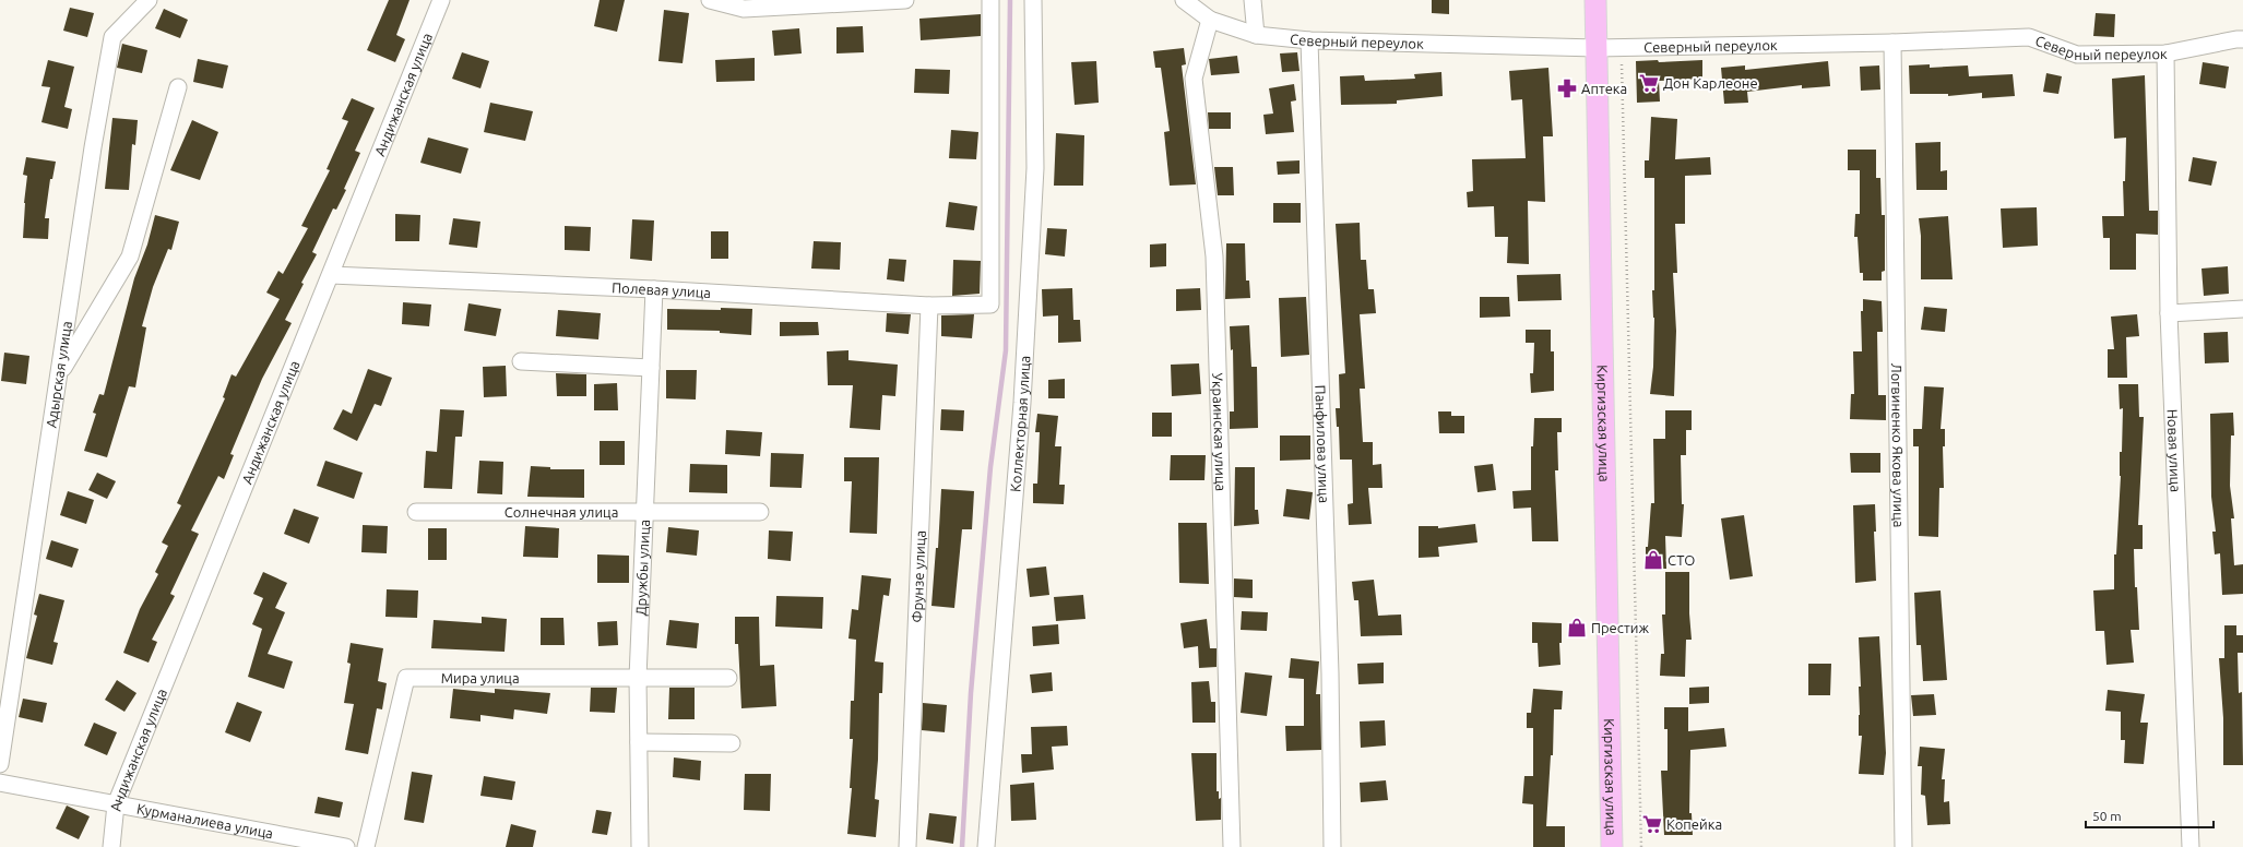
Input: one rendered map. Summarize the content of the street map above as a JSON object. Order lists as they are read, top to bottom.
{
  "streets": {
    "main road": ["Киргизская улица"],
    "street": [
      "Северный переулок",
      "Андижанская улица",
      "Полевая улица",
      "Адырская улица",
      "Коллекторная улица",
      "Украинская улица",
      "Панфилова улица",
      "Логвиненко Якова улица",
      "Новая улица",
      "Солнечная улица",
      "Дружбы улица",
      "Фрунзе улица",
      "Мира улица",
      "Курманалиева улица"
    ]
  },
  "crossings": [
    ["Северный переулок", "Киргизская улица"],
    ["Северный переулок", "Украинская улица"],
    ["Северный переулок", "Панфилова улица"],
    ["Северный переулок", "Логвиненко Якова улица"],
    ["Северный переулок", "Новая улица"],
    ["Андижанская улица", "Полевая улица"],
    ["Андижанская улица", "Курманалиева улица"],
    ["Полевая улица", "Дружбы улица"],
    ["Полевая улица", "Фрунзе улица"],
    ["Солнечная улица", "Дружбы улица"],
    ["Дружбы улица", "Мира улица"]
  ],
  "places": {
    "supermarket": ["Дон Карлеоне", "Копейка"],
    "pharmacy": ["Аптека"],
    "shop": ["СТО", "Престиж"]
  },
  "scale_bar": "50 m"
}
